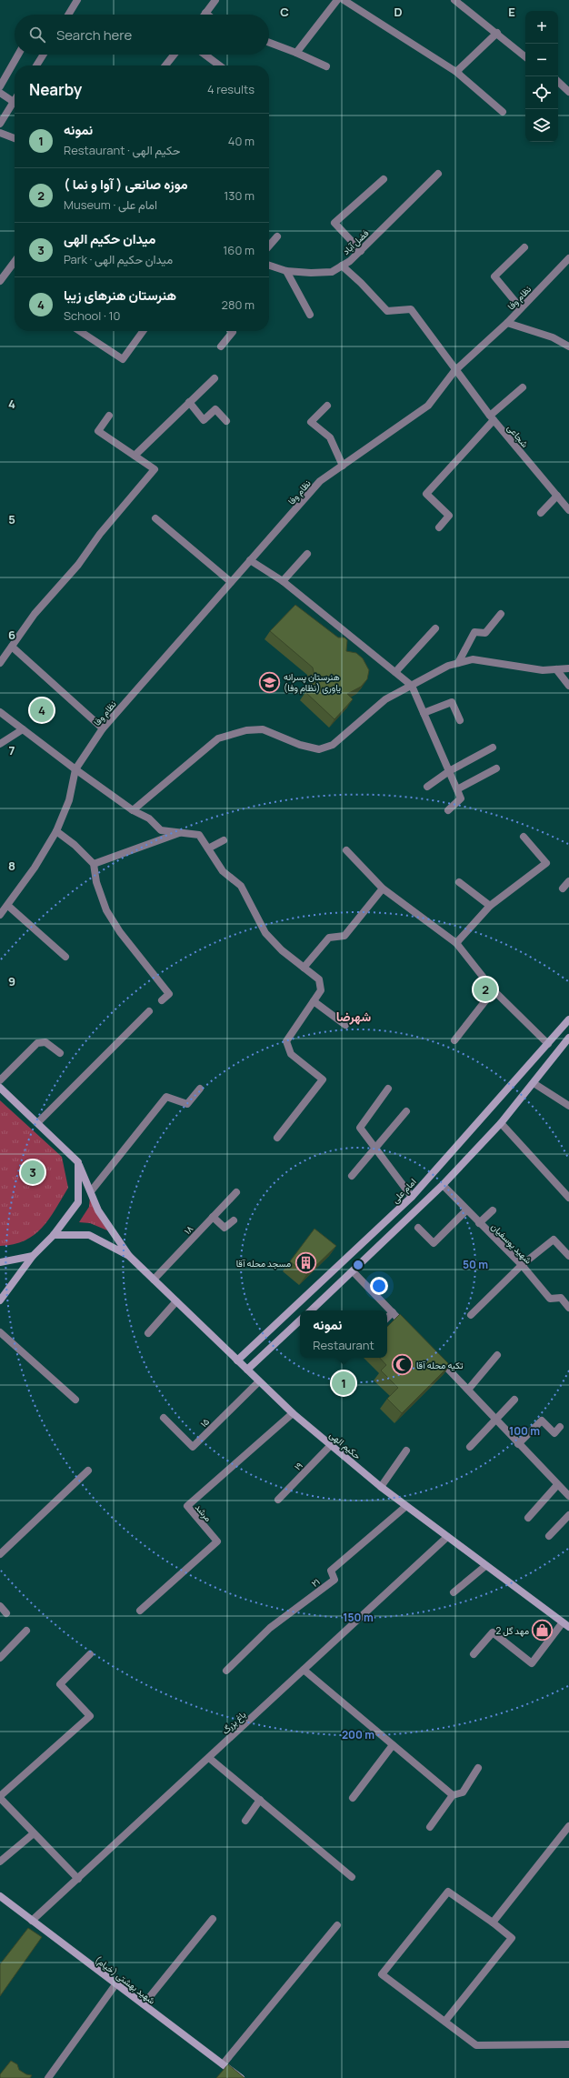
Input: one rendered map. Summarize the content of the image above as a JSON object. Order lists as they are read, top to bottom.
{
  "streets": {
    "main road": ["امام علی", "حکیم الهی", "شهید بهشتی (خیام)"],
    "street": [
      "فضل آباد",
      "نظام وفا",
      "شجاعی",
      "۱۸",
      "شهید یوسفیان",
      "۱۵",
      "۱۹",
      "مرشد",
      "۲۱",
      "باغ بزرگ"
    ]
  },
  "crossings": [
    ["فضل آباد", "شجاعی"],
    ["نظام وفا", "شجاعی"],
    ["امام علی", "حکیم الهی"],
    ["۱۸", "حکیم الهی"],
    ["۱۵", "حکیم الهی"],
    ["حکیم الهی", "۱۹"],
    ["حکیم الهی", "مرشد"],
    ["حکیم الهی", "۲۱"],
    ["حکیم الهی", "باغ بزرگ"],
    ["باغ بزرگ", "شهید بهشتی (خیام)"]
  ],
  "districts": ["شهرضا"],
  "places": {
    "school or university": ["هنرستان پسرانه یاوری (نظام وفا)"],
    "building": ["مسجد محله آقا"],
    "mosque": ["تکیه محله آقا"],
    "shop": ["مهد گل 2"]
  },
  "page": {
    "map_buttons": ["+", "−"],
    "search": "Search here",
    "heading": ["Nearby", "4 results"],
    "list": [
      {
        "mark": "1",
        "name": "نمونه",
        "note": "Restaurant · حکیم الهی",
        "value": "40 m"
      },
      {
        "mark": "2",
        "name": "موزه صانعی ( آوا و نما )",
        "note": "Museum · امام علی",
        "value": "130 m"
      },
      {
        "mark": "3",
        "name": "میدان حکیم الهی",
        "note": "Park · میدان حکیم الهی",
        "value": "160 m"
      },
      {
        "mark": "4",
        "name": "هنرستان هنرهای زیبا",
        "note": "School · 10",
        "value": "280 m"
      }
    ],
    "pins": [
      "4",
      "2",
      "3",
      "1"
    ],
    "popup": ["نمونه", "Restaurant"]
  },
  "grid": {
    "columns": ["C", "D", "E"],
    "rows": [
      "4",
      "5",
      "6",
      "7",
      "8",
      "9"
    ]
  },
  "rings": [
    "50 m",
    "100 m",
    "150 m",
    "200 m"
  ]
}
